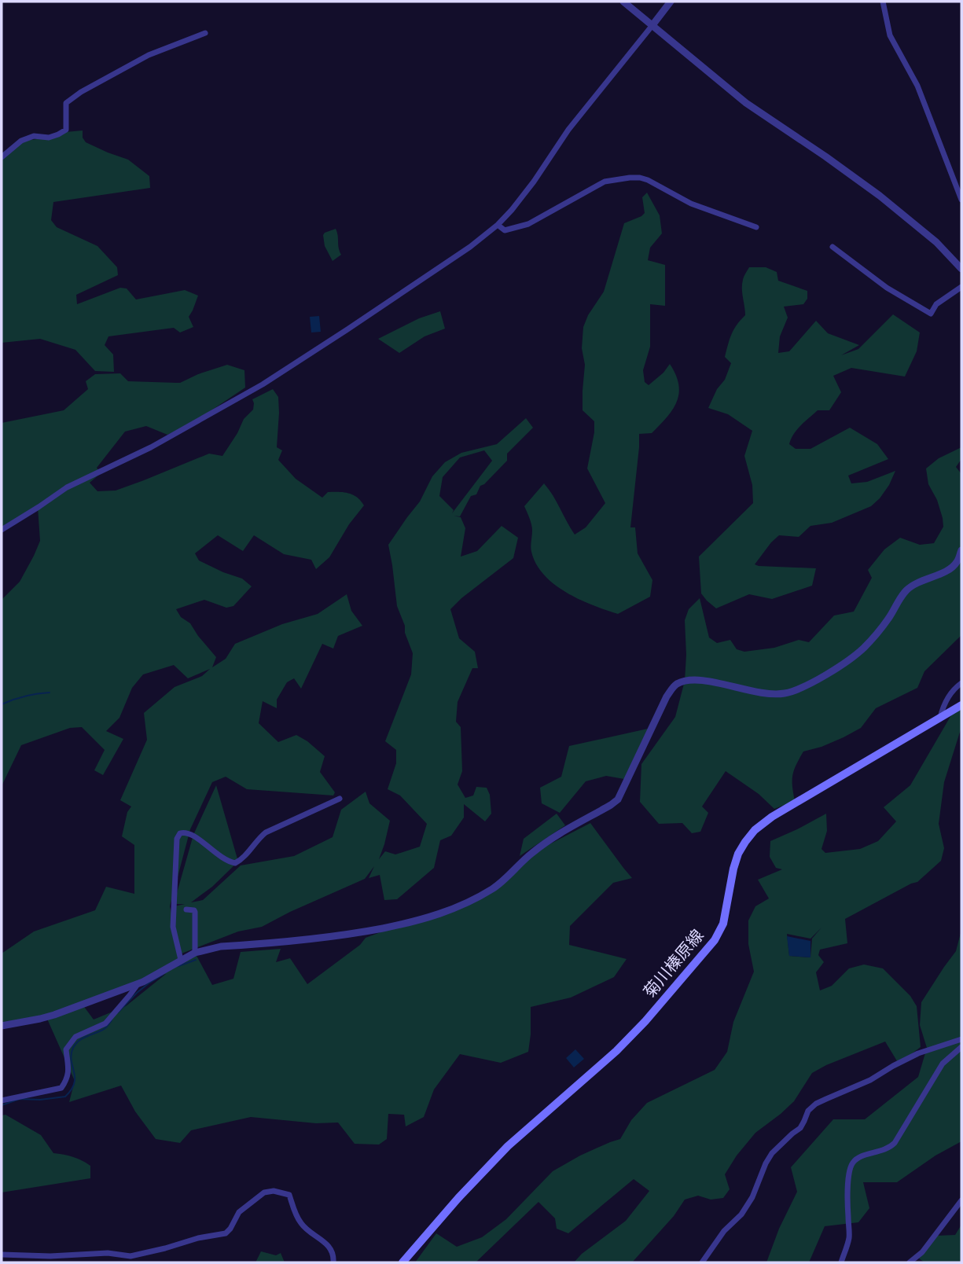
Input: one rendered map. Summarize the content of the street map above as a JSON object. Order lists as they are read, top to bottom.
{
  "streets": {
    "main road": ["菊川榛原線"]
  }
}
